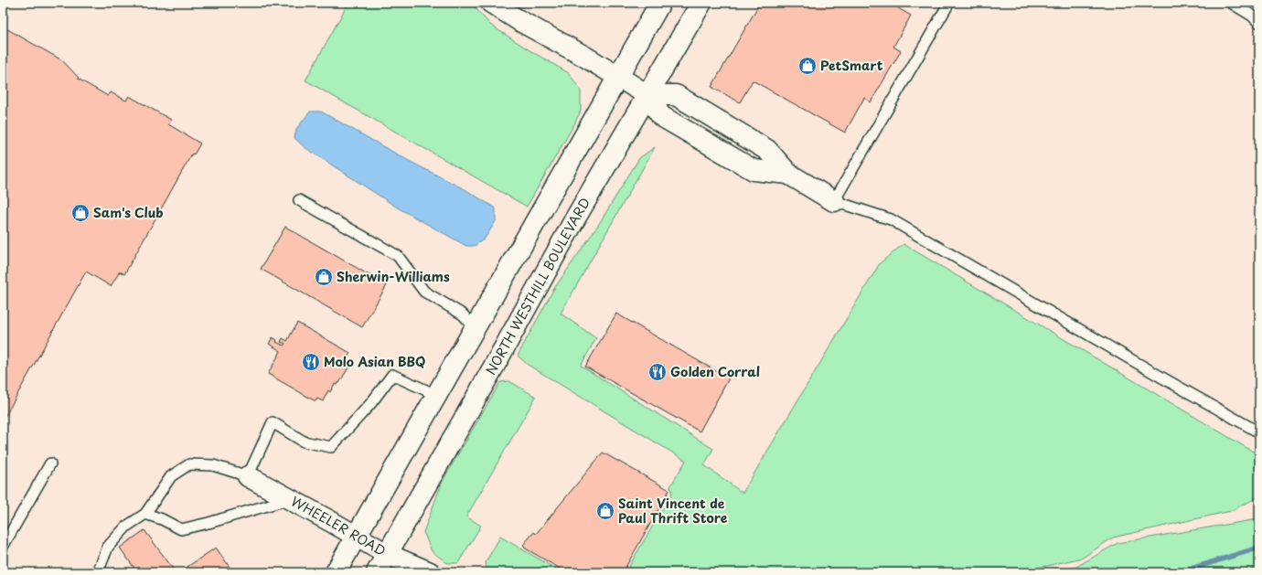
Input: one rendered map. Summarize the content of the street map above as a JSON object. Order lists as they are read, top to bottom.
{
  "streets": {
    "street": ["NORTH WESTHILL BOULEVARD", "WHEELER ROAD"]
  },
  "crossings": [
    ["NORTH WESTHILL BOULEVARD", "WHEELER ROAD"]
  ],
  "places": {
    "shop": [
      "PetSmart",
      "Sam's Club",
      "Sherwin-Williams",
      "Saint Vincent de Paul Thrift Store"
    ],
    "restaurant": ["Molo Asian BBQ", "Golden Corral"]
  }
}
